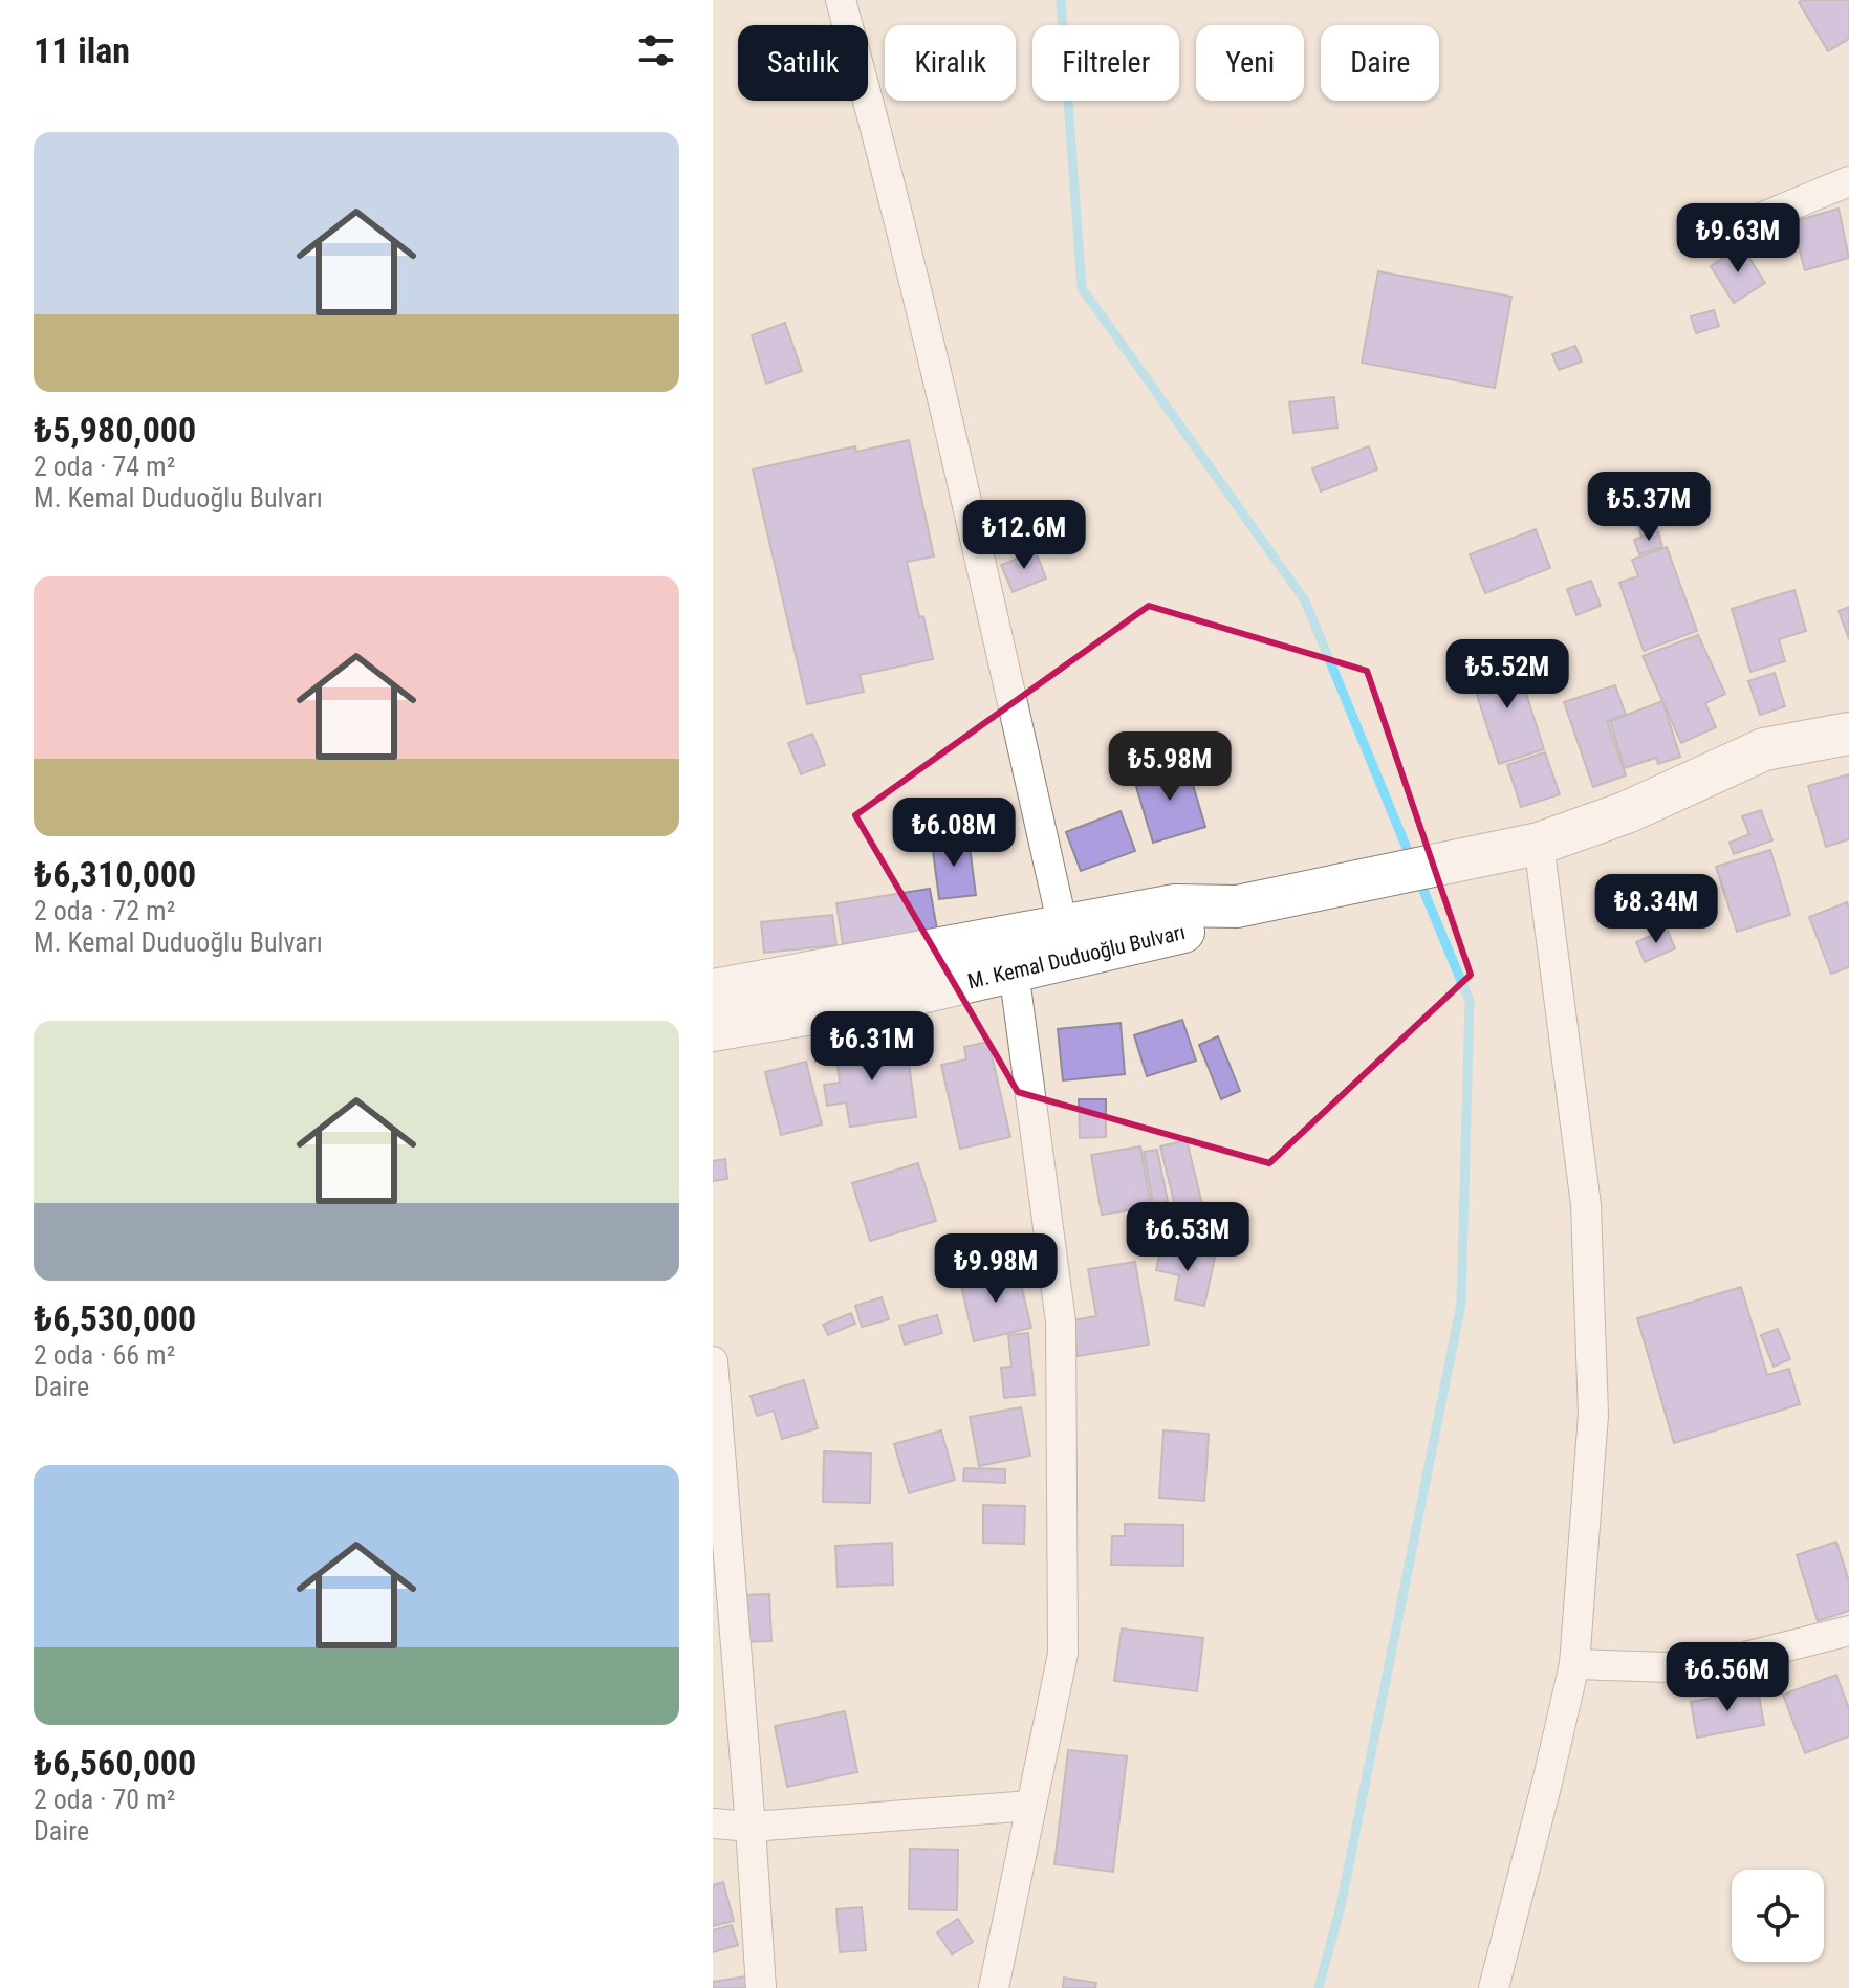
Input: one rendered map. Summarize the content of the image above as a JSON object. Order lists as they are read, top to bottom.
{
  "streets": {
    "street": ["M. Kemal Duduoğlu Bulvarı"]
  },
  "page": {
    "heading": "11 ilan",
    "chip": [
      "Satılık",
      "Kiralık",
      "Filtreler",
      "Yeni",
      "Daire"
    ],
    "list": [
      {
        "name": "₺5,980,000",
        "note": "2 oda · 74 m² · M. Kemal Duduoğlu Bulvarı"
      },
      {
        "name": "₺6,310,000",
        "note": "2 oda · 72 m² · M. Kemal Duduoğlu Bulvarı"
      },
      {
        "name": "₺6,530,000",
        "note": "2 oda · 66 m² · Daire"
      },
      {
        "name": "₺6,560,000",
        "note": "2 oda · 70 m² · Daire"
      }
    ],
    "price": [
      "₺9.63M",
      "₺5.37M",
      "₺12.6M",
      "₺5.52M",
      "₺5.98M",
      "₺6.08M",
      "₺8.34M",
      "₺6.31M",
      "₺6.53M",
      "₺9.98M",
      "₺6.56M"
    ]
  }
}
